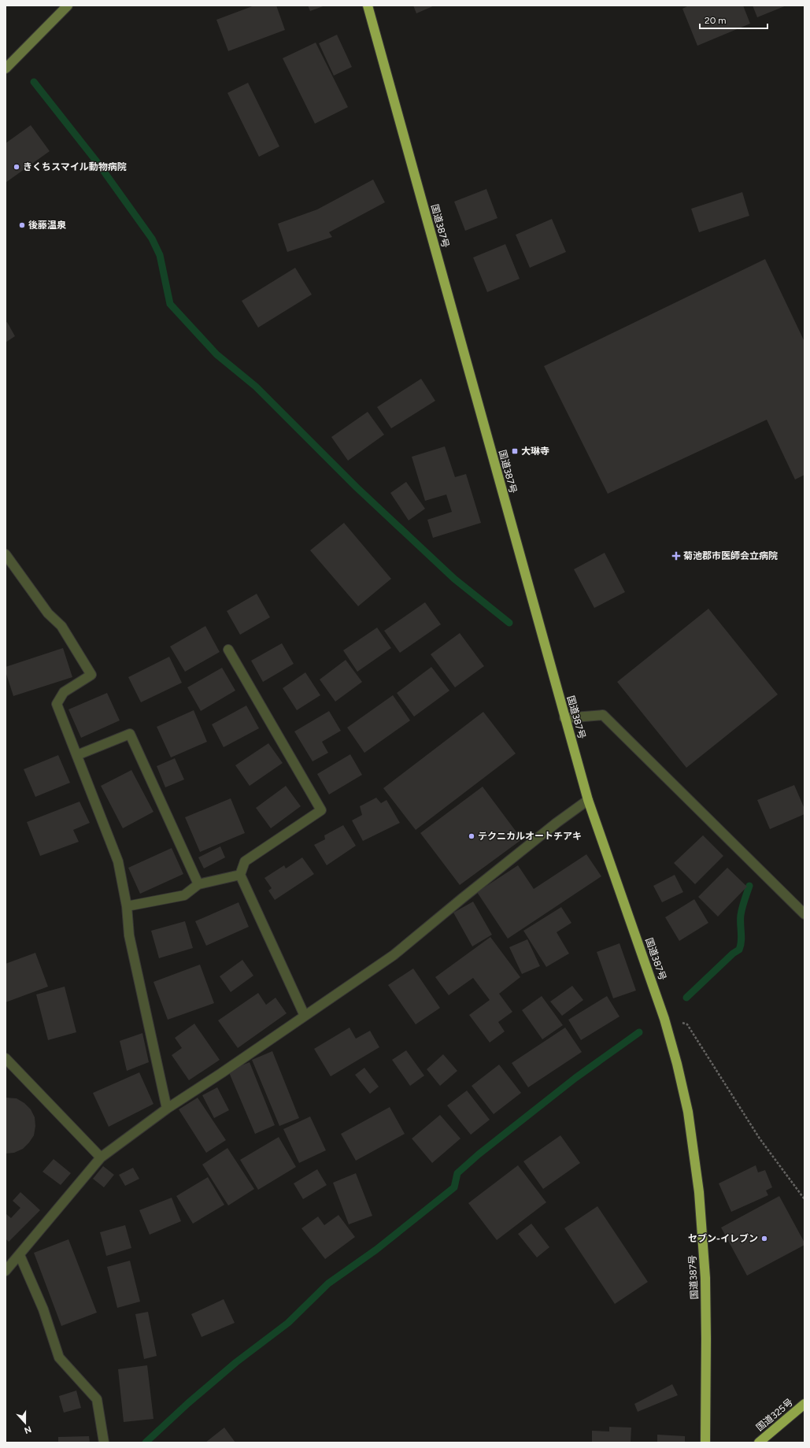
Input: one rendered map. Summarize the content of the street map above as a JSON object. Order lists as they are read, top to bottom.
{
  "streets": {
    "highway": ["国道387号", "国道325号"]
  },
  "places": {
    "other": [
      "きくちスマイル動物病院",
      "後藤温泉",
      "テクニカルオートチアキ",
      "セブン-イレブン"
    ],
    "transit": ["大琳寺"],
    "health": ["菊池郡市医師会立病院"]
  },
  "scale_bar": "20 m",
  "north": "bottom"
}
